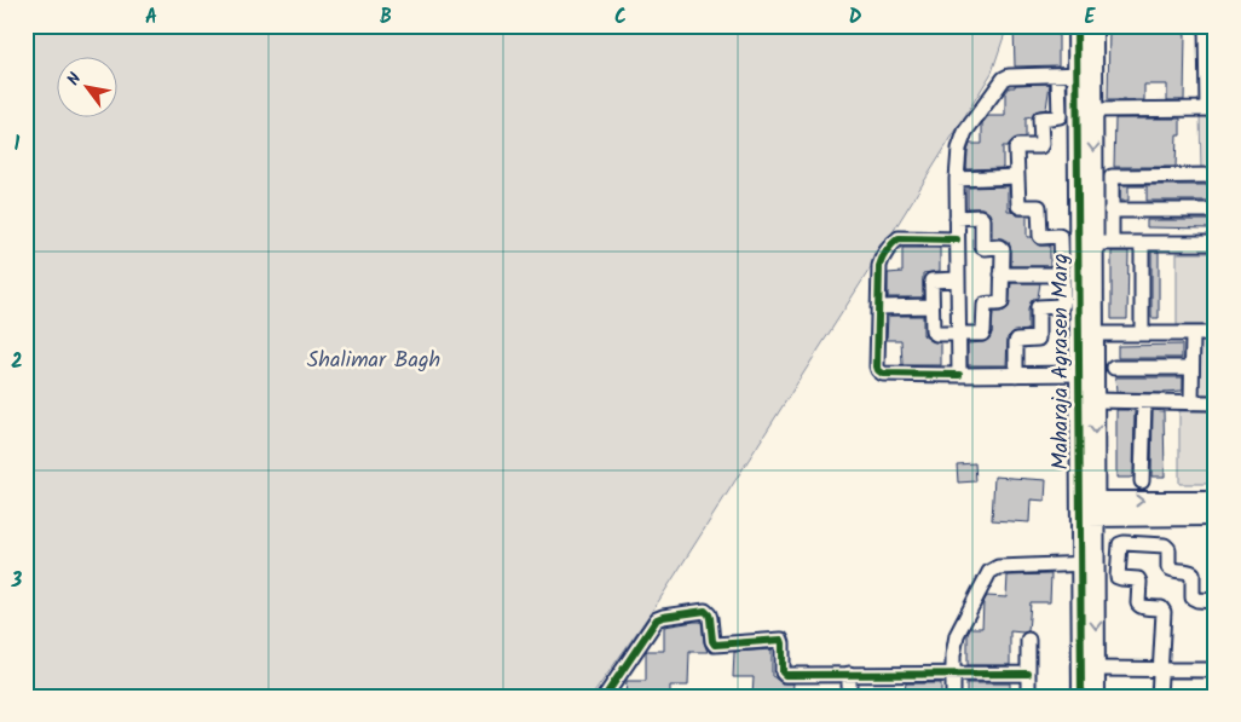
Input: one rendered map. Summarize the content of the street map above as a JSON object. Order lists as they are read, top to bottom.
{
  "streets": {
    "street": ["Maharaja Agrasen Marg"]
  },
  "parks": ["Shalimar Bagh"],
  "north": "top left",
  "grid": {
    "columns": [
      "A",
      "B",
      "C",
      "D",
      "E"
    ],
    "rows": ["1", "2", "3"]
  }
}
